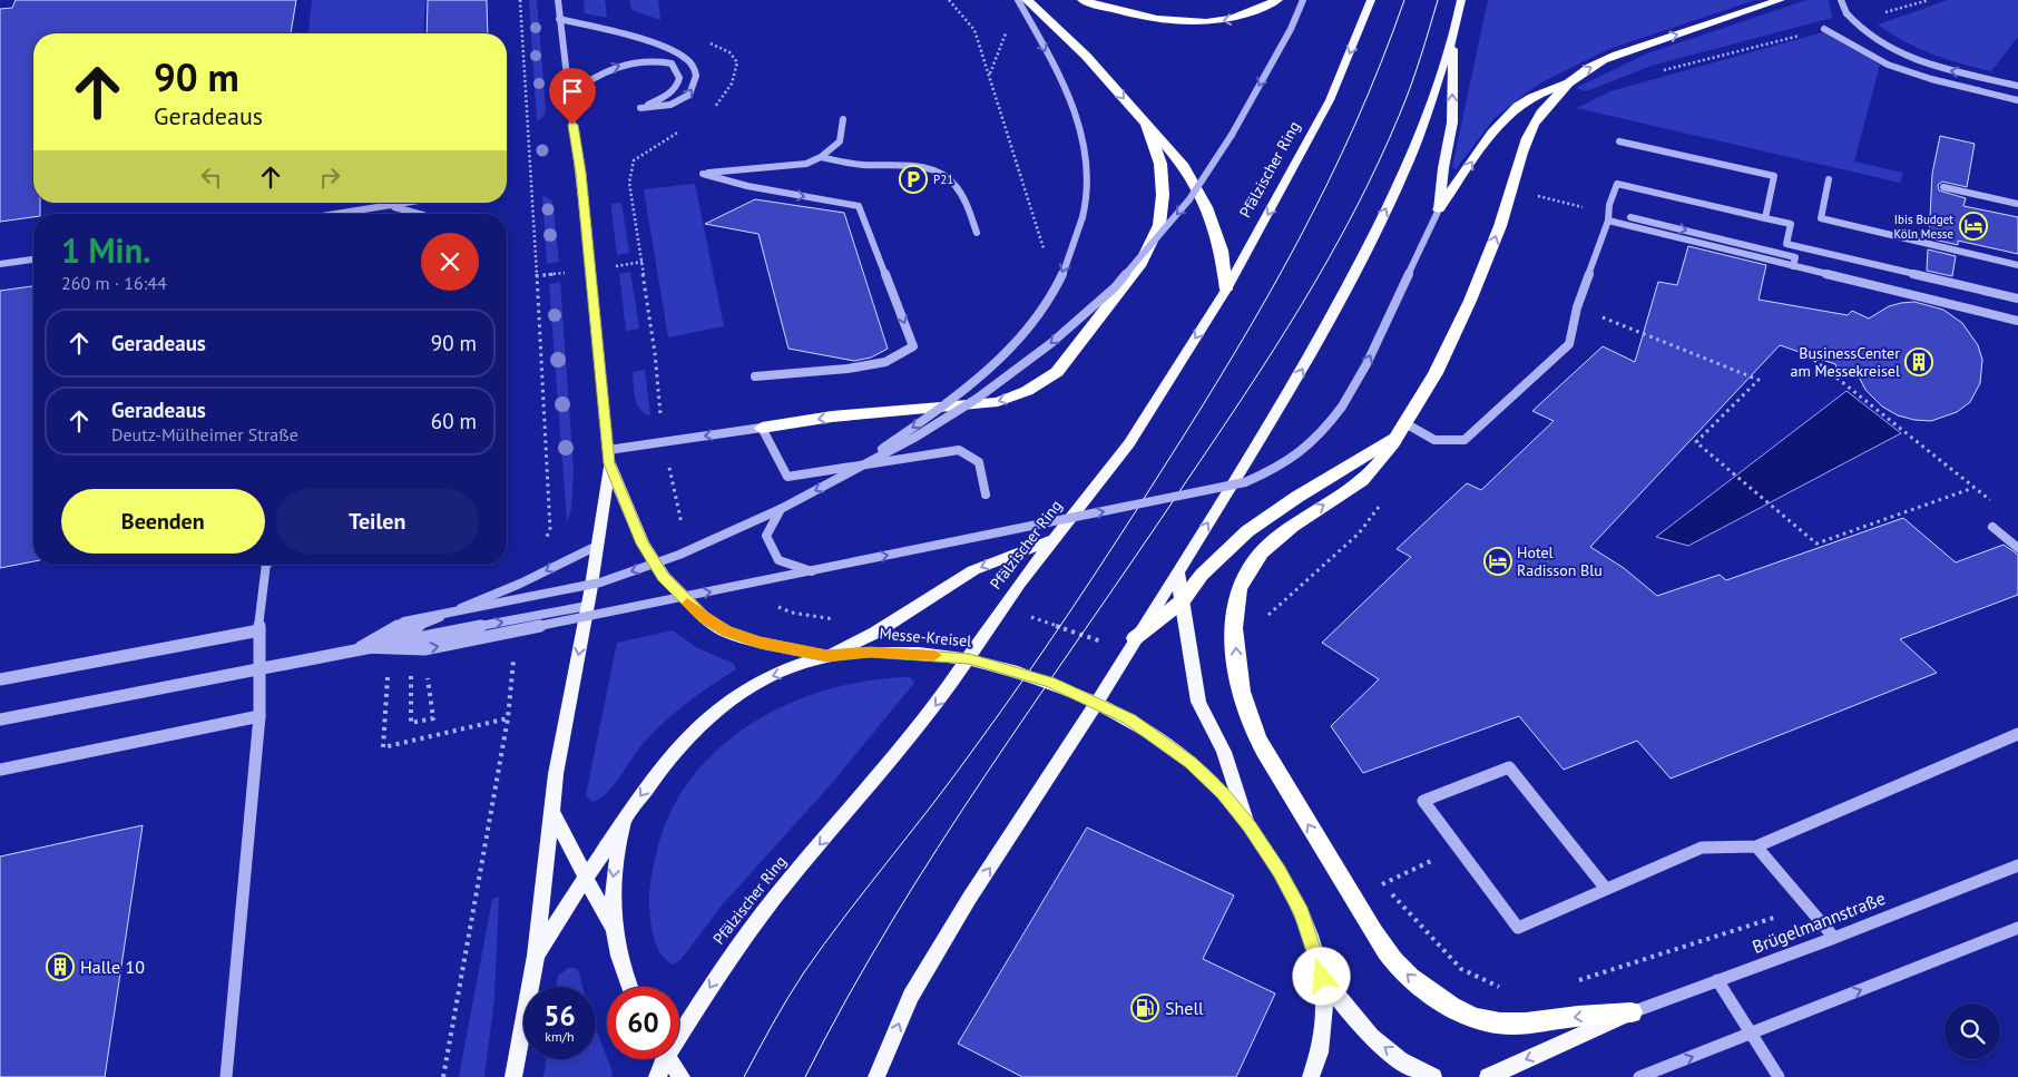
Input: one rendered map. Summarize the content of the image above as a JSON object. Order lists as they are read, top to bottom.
{
  "streets": {
    "main road": ["Pfälzischer Ring", "Messe-Kreisel"],
    "street": ["Brügelmannstraße"]
  },
  "crossings": [
    ["Pfälzischer Ring", "Messe-Kreisel"]
  ],
  "places": {
    "parking": ["P21"],
    "hotel": ["Ibis Budget Köln Messe", "Hotel Radisson Blu"],
    "building": ["BusinessCenter am Messekreisel", "Halle 10"],
    "fuel station": ["Shell"]
  },
  "page": {
    "turn": ["90 m", "Geradeaus"],
    "heading": ["1 Min.", "260 m · 16:44"],
    "list": [
      {
        "name": "Geradeaus",
        "value": "90 m"
      },
      {
        "name": "Geradeaus",
        "note": "Deutz-Mülheimer Straße",
        "value": "60 m"
      }
    ],
    "buttons": ["Beenden", "Teilen"],
    "speed": "56 km/h",
    "limit": "60"
  }
}
